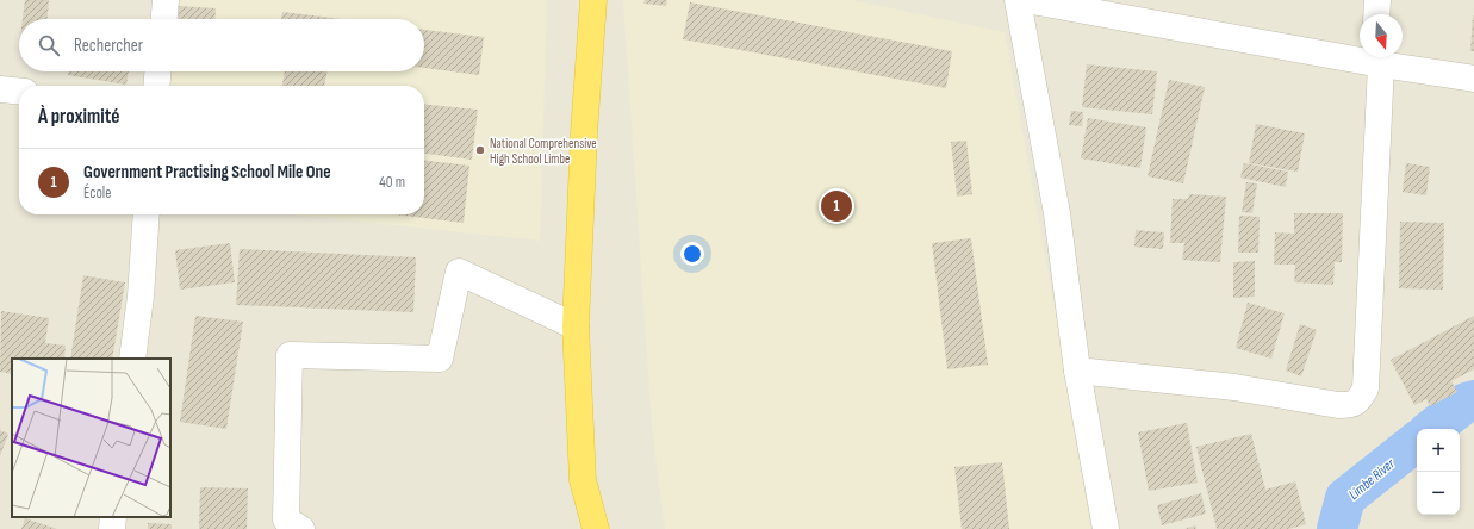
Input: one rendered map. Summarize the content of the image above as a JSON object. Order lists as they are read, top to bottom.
{
  "water": ["Limbe River"],
  "places": ["National Comprehensive High School Limbe"],
  "north": "bottom",
  "page": {
    "search": "Rechercher",
    "heading": "À proximité",
    "list": [
      {
        "mark": "1",
        "name": "Government Practising School Mile One",
        "note": "École",
        "value": "40 m"
      }
    ],
    "pins": "1",
    "map_buttons": ["+", "−"]
  }
}
